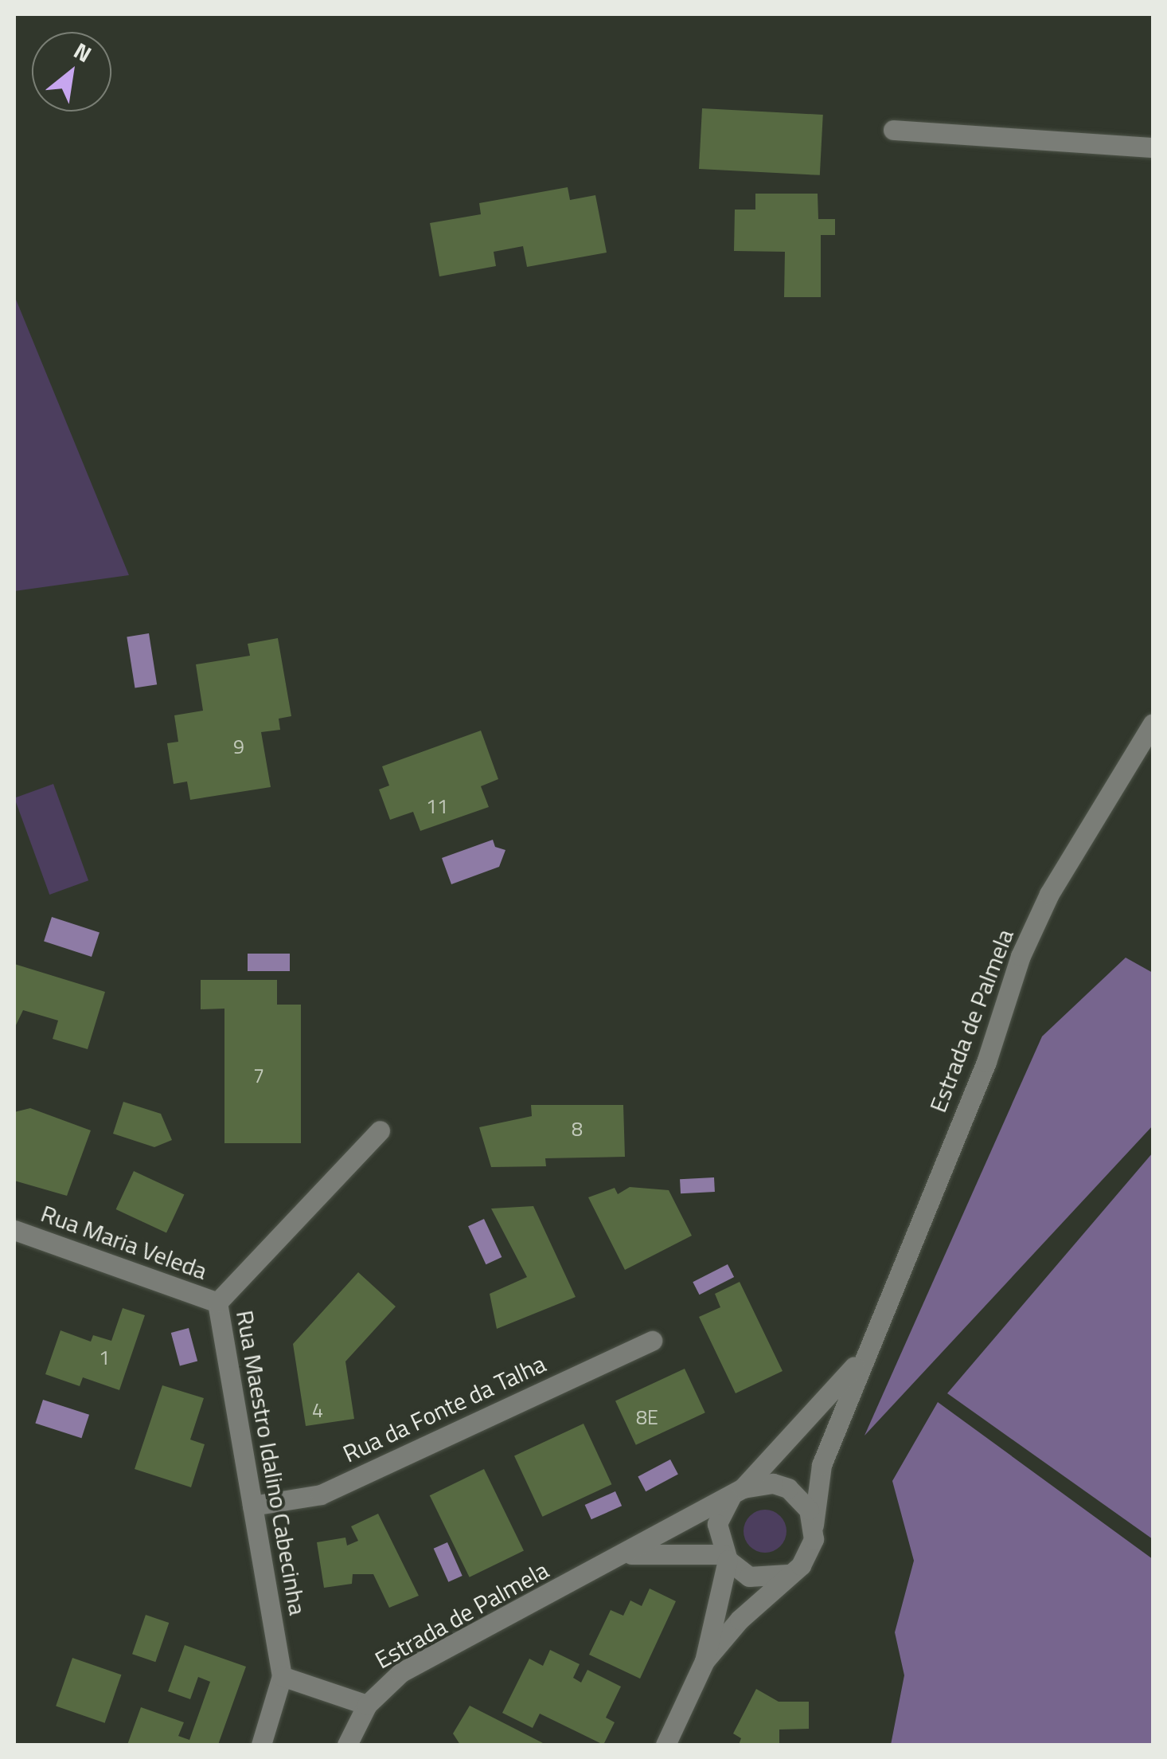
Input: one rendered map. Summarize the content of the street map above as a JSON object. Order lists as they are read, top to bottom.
{
  "streets": {
    "street": [
      "Estrada de Palmela",
      "Rua Maria Veleda",
      "Rua da Fonte da Talha",
      "Rua Maestro Idalino Cabecinha"
    ]
  },
  "crossings": [
    ["Rua Maria Veleda", "Rua Maestro Idalino Cabecinha"],
    ["Rua da Fonte da Talha", "Rua Maestro Idalino Cabecinha"]
  ],
  "house_numbers": [
    "9",
    "11",
    "7",
    "8",
    "1",
    "4",
    "8E"
  ],
  "north": "top right"
}
